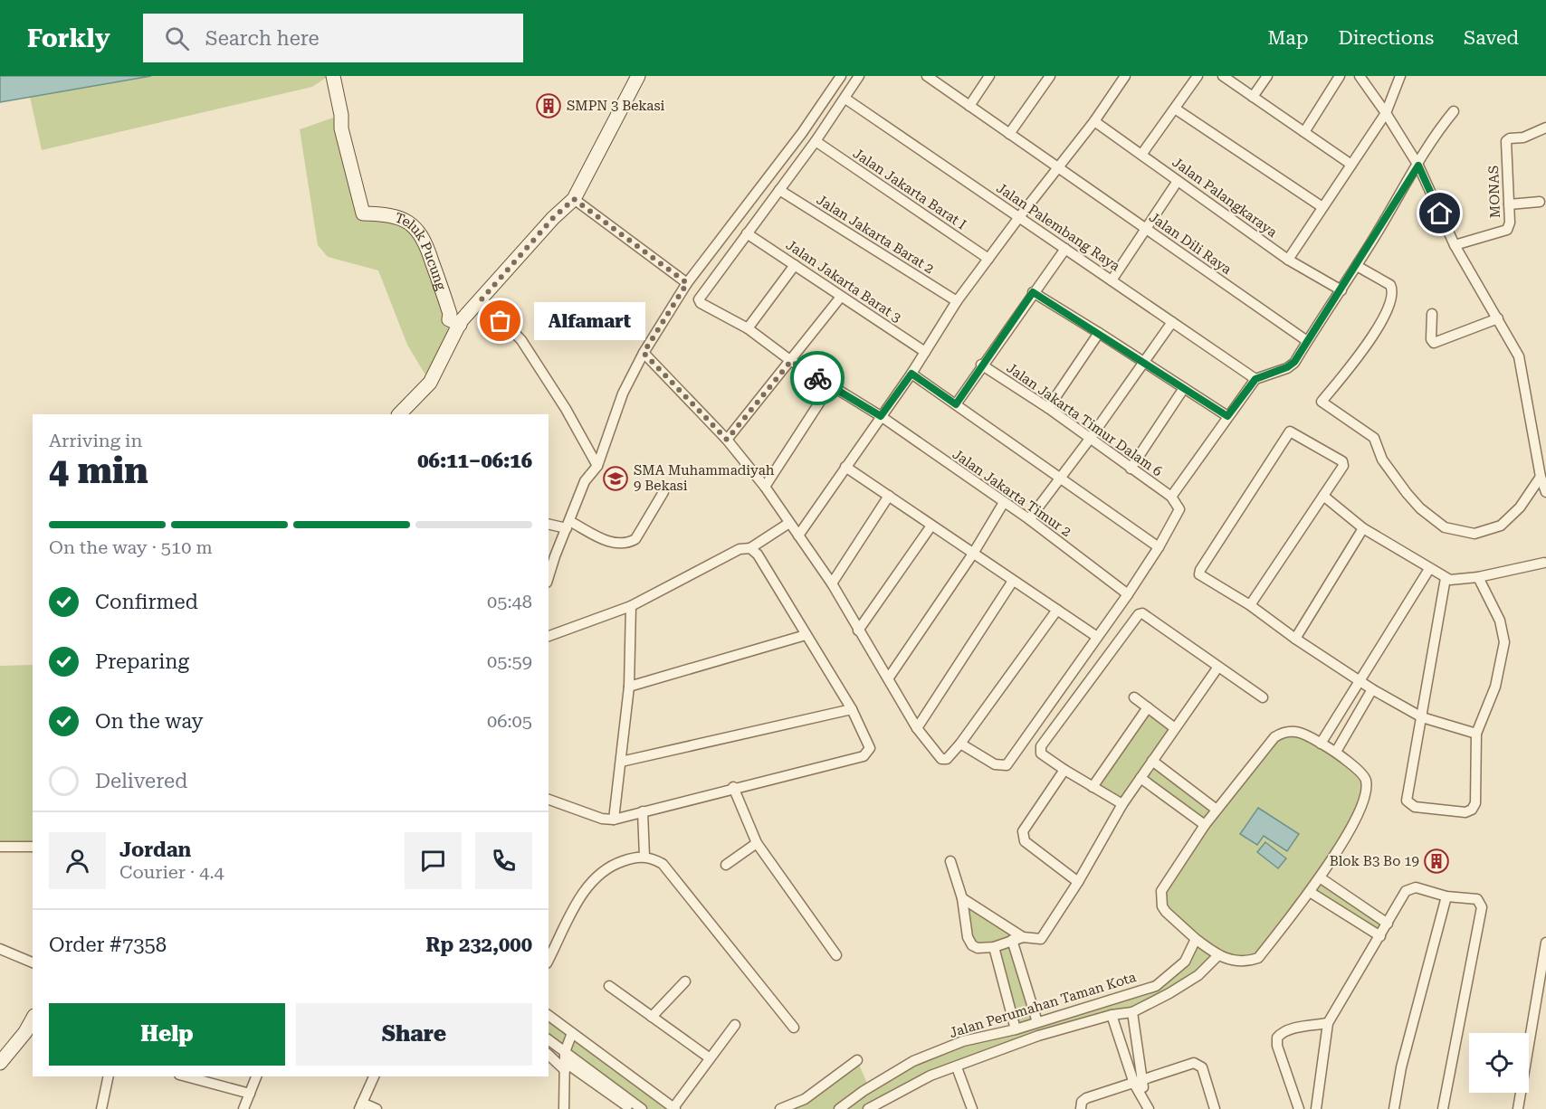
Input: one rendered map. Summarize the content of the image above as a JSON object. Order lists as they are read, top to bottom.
{
  "streets": {
    "street": [
      "Jalan Jakarta Barat I",
      "MONAS",
      "Jalan Palangkaraya",
      "Jalan Palembang Raya",
      "Jalan Jakarta Barat 2",
      "Jalan Dili Raya",
      "Teluk Pucung",
      "Jalan Jakarta Barat 3",
      "Jalan Jakarta Timur Dalam 6",
      "Jalan Jakarta Timur 2",
      "Jalan Perumahan Taman Kota"
    ]
  },
  "crossings": [
    ["Jalan Jakarta Barat 3", "Jalan Jakarta Timur 2"]
  ],
  "places": {
    "building": ["SMPN 3 Bekasi", "Blok B3 Bo 19"],
    "other": ["Alfamart"],
    "school or university": ["SMA Muhammadiyah 9 Bekasi"]
  },
  "page": {
    "header": "Forkly",
    "search": "Search here",
    "nav": ["Map", "Directions", "Saved"],
    "bubble": "Alfamart",
    "heading": ["4 min", "Arriving in", "06:11–06:16"],
    "panel": [
      "Jordan",
      "Courier · 4.4",
      "Order #7358",
      "Rp 232,000"
    ],
    "bar": "On the way · 510 m",
    "list": [
      ["Confirmed", "05:48"],
      ["Preparing", "05:59"],
      ["On the way", "06:05"],
      "Delivered"
    ],
    "buttons": ["Help", "Share"]
  }
}
